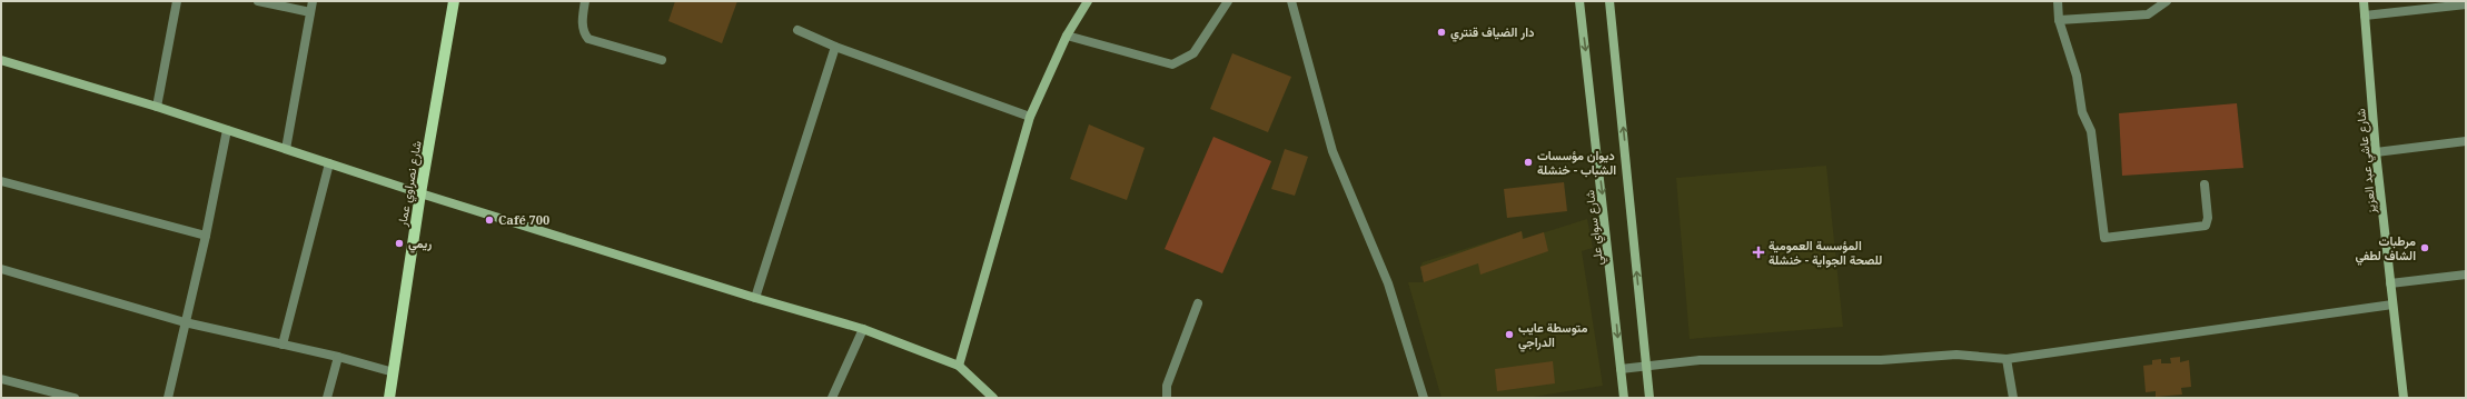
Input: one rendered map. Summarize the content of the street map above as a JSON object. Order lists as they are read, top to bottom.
{
  "streets": {
    "main road": ["شارع عاشي عبد العزيز", "شارع نصراوي عمار", "شارع سواي علي"]
  },
  "places": {
    "other": [
      "دار الضياف قنتري",
      "ديوان مؤسسات الشباب - خنشلة",
      "Café 700",
      "ريمي",
      "مرطبات الشاف لطفي",
      "متوسطة عايب الدراجي"
    ],
    "health": ["المؤسسة العمومية للصحة الجواية - خنشلة"]
  }
}
